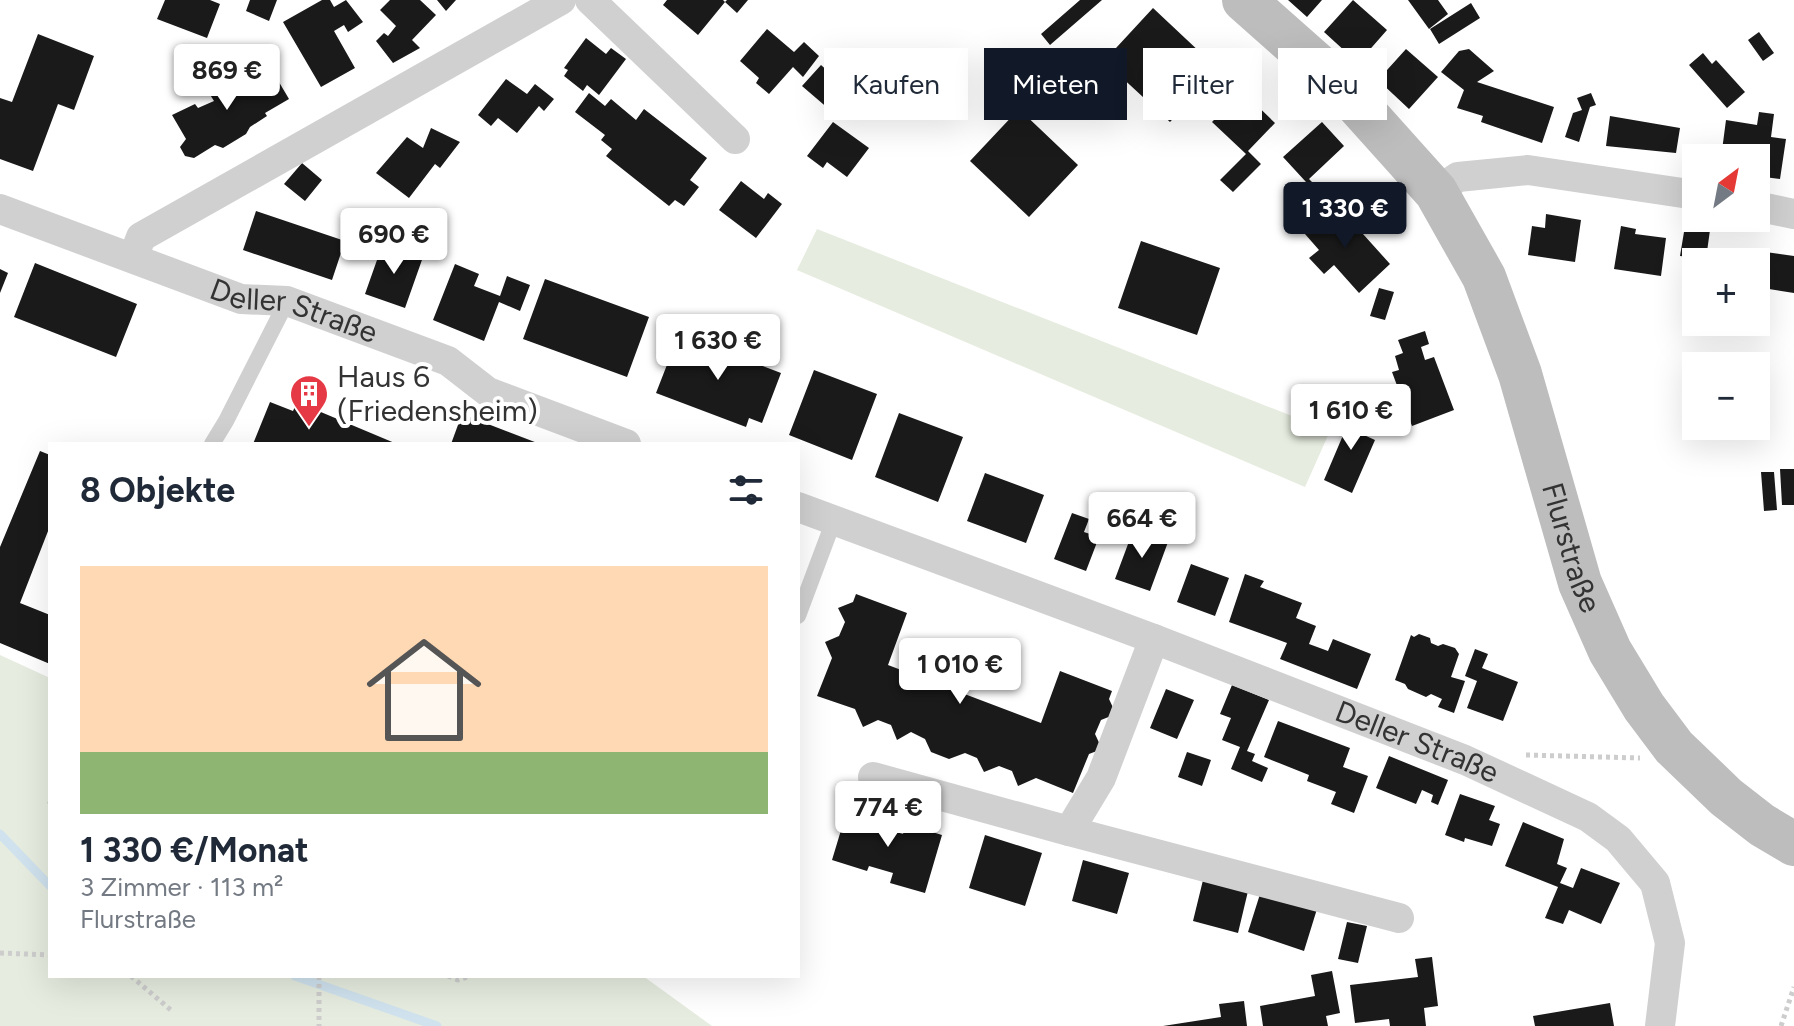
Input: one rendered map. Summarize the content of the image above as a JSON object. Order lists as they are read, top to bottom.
{
  "streets": {
    "main road": ["Flurstraße"],
    "street": ["Deller Straße"]
  },
  "places": {
    "building": ["Haus 6 (Friedensheim)"]
  },
  "north": "top right",
  "page": {
    "price": [
      "869 €",
      "1 330 €",
      "690 €",
      "1 630 €",
      "1 610 €",
      "664 €",
      "1 010 €",
      "774 €"
    ],
    "chip": [
      "Kaufen",
      "Mieten",
      "Filter",
      "Neu"
    ],
    "map_buttons": ["+", "−"],
    "heading": "8 Objekte",
    "list": [
      {
        "name": "1 330 €/Monat",
        "note": "3 Zimmer · 113 m² · Flurstraße"
      }
    ]
  }
}
